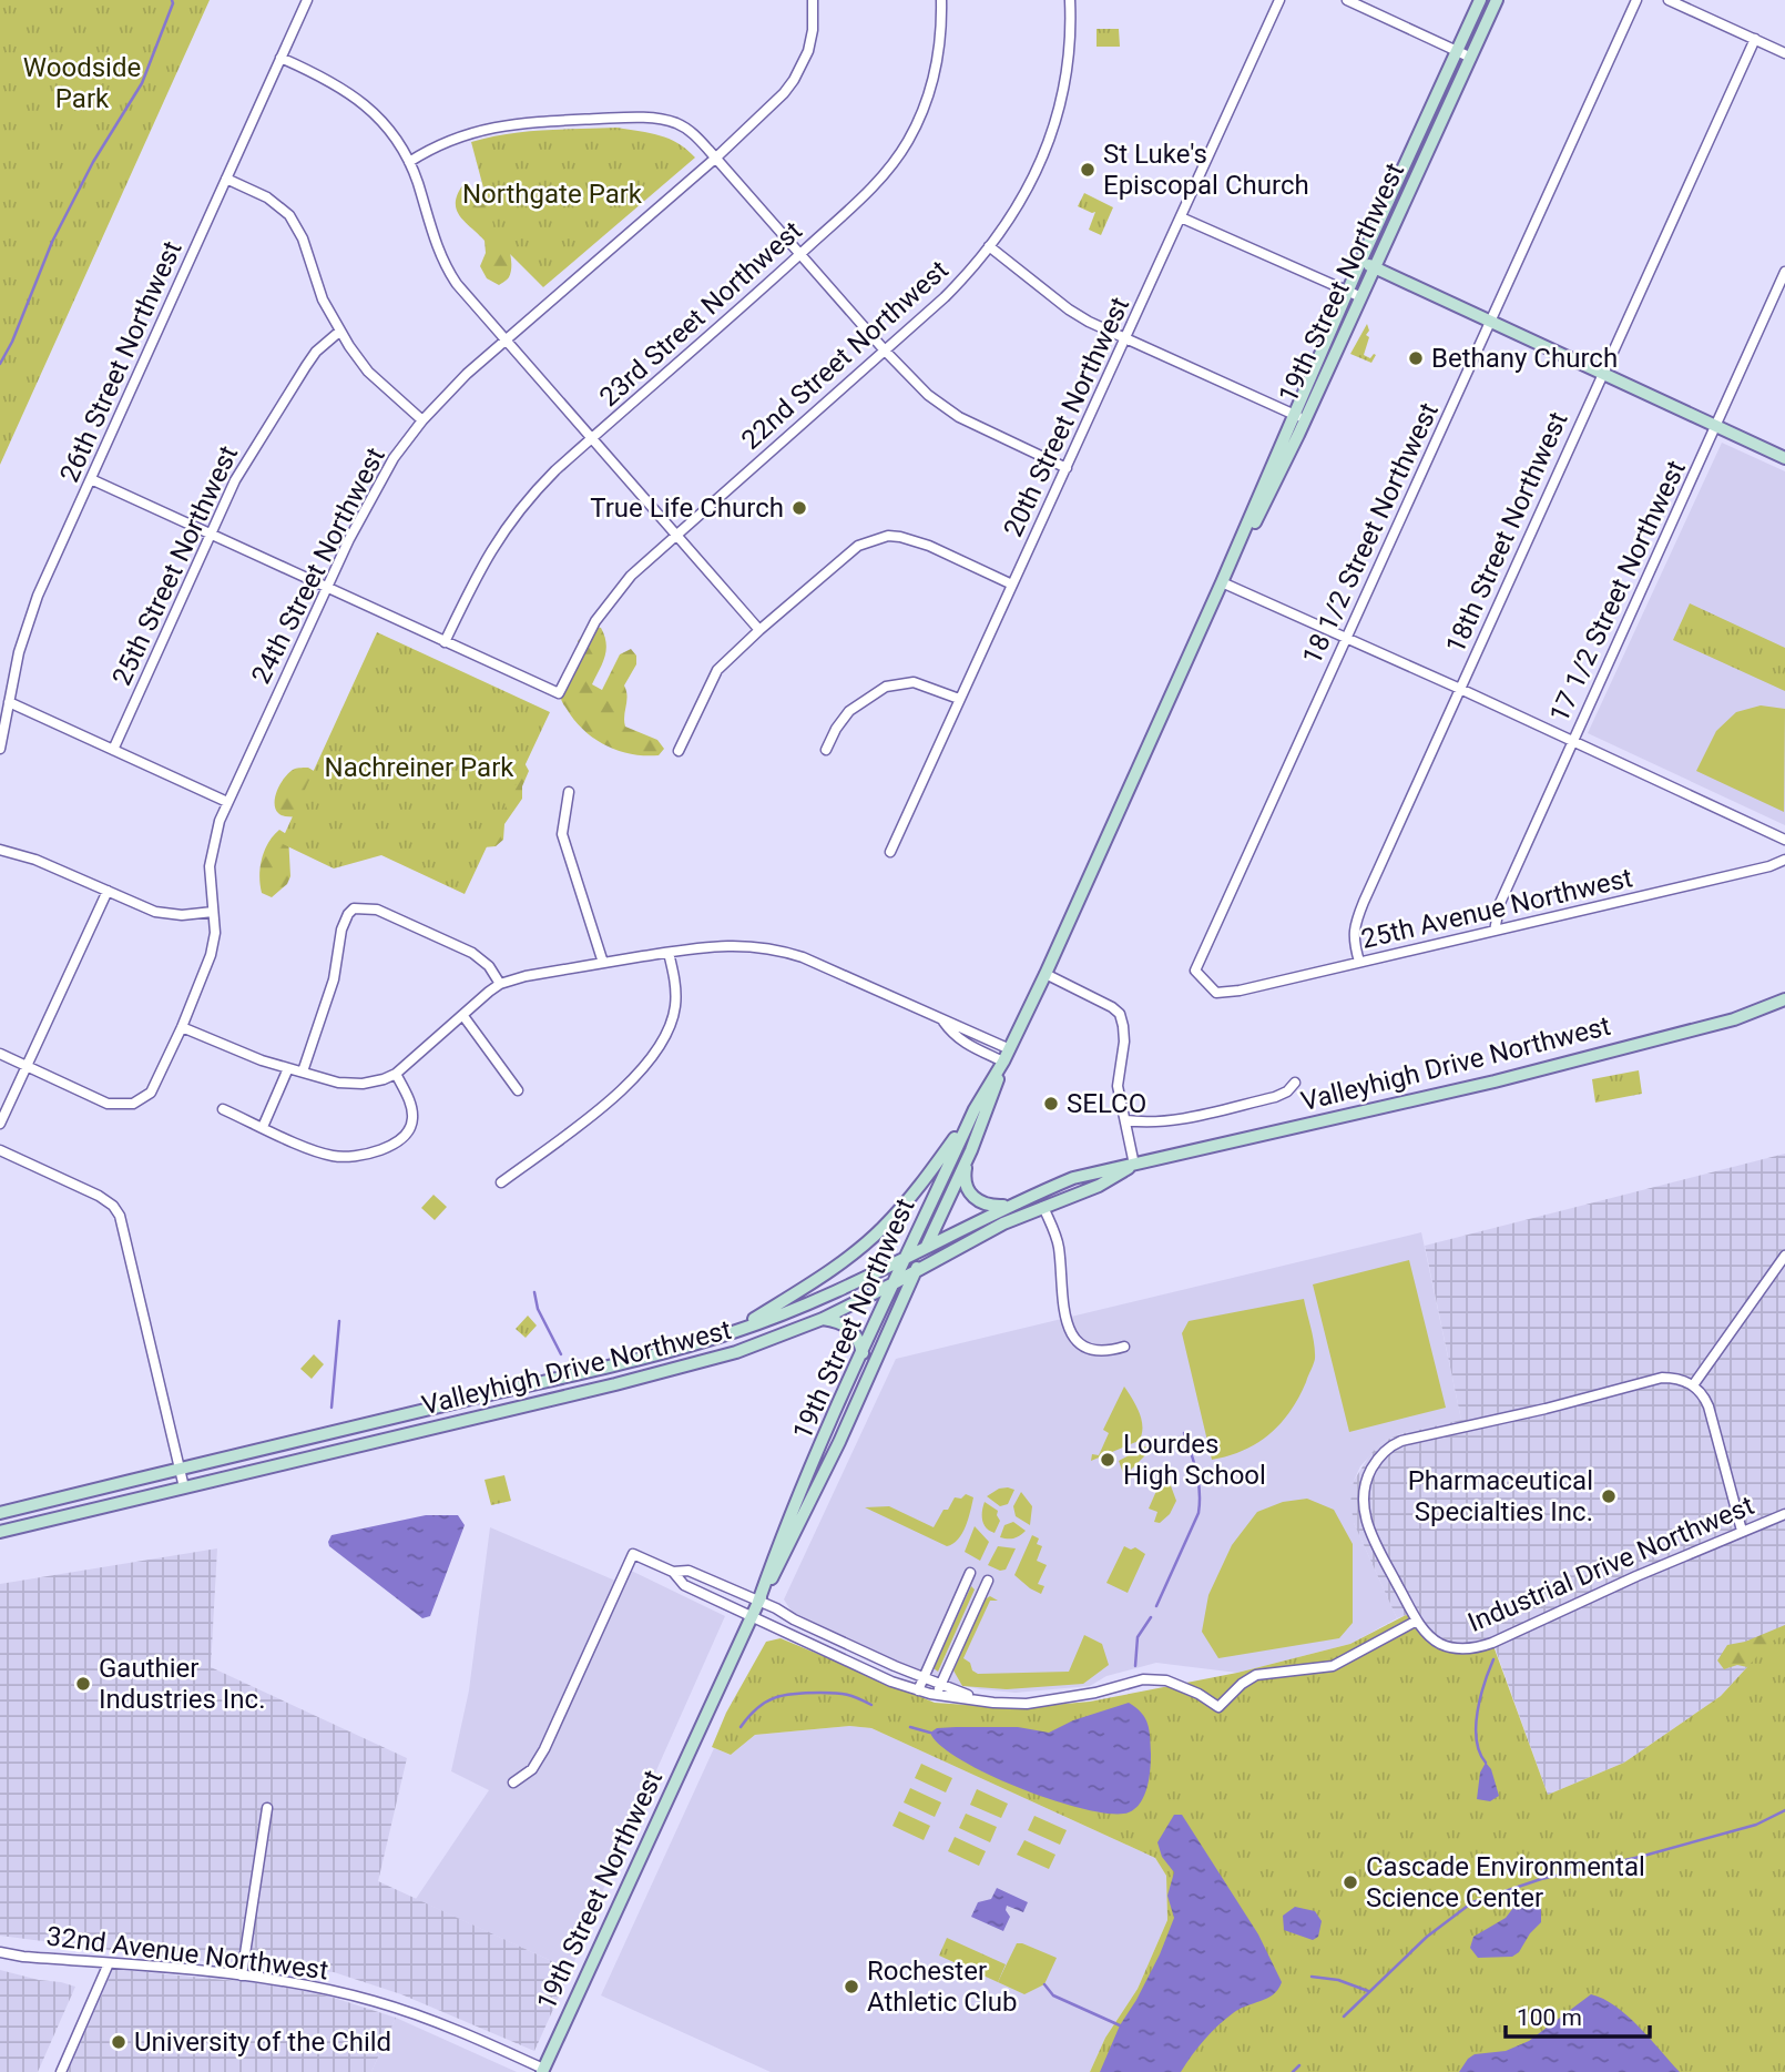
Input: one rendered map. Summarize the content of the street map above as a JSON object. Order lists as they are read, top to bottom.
{
  "streets": {
    "main road": ["19th Street Northwest", "Valleyhigh Drive Northwest"],
    "street": [
      "23rd Street Northwest",
      "22nd Street Northwest",
      "26th Street Northwest",
      "20th Street Northwest",
      "18th Street Northwest",
      "18 1/2 Street Northwest",
      "25th Street Northwest",
      "24th Street Northwest",
      "17 1/2 Street Northwest",
      "25th Avenue Northwest",
      "Industrial Drive Northwest",
      "32nd Avenue Northwest"
    ]
  },
  "crossings": [
    ["19th Street Northwest", "Valleyhigh Drive Northwest"],
    ["19th Street Northwest", "32nd Avenue Northwest"],
    ["23rd Street Northwest", "22nd Street Northwest"],
    ["18th Street Northwest", "25th Avenue Northwest"],
    ["18 1/2 Street Northwest", "25th Avenue Northwest"],
    ["17 1/2 Street Northwest", "25th Avenue Northwest"]
  ],
  "parks": ["Woodside Park", "Northgate Park", "Nachreiner Park"],
  "places": [
    "St Luke's Episcopal Church",
    "Bethany Church",
    "True Life Church",
    "SELCO",
    "Lourdes High School",
    "Pharmaceutical Specialties Inc.",
    "Gauthier Industries Inc.",
    "Cascade Environmental Science Center",
    "Rochester Athletic Club",
    "University of the Child"
  ],
  "scale_bar": "100 m"
}
